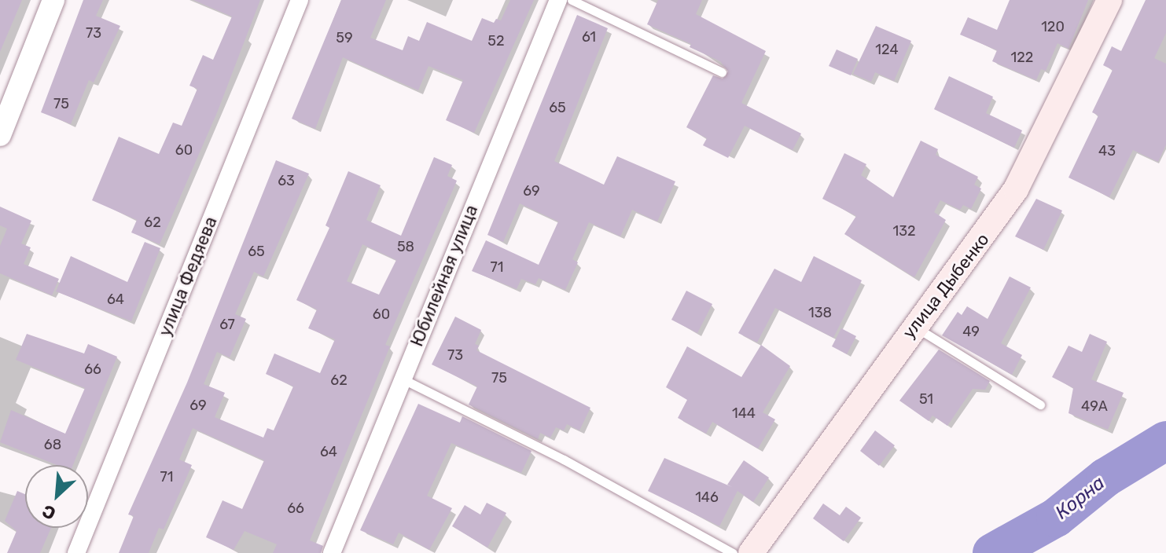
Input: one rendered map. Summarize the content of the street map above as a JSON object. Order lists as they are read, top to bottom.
{
  "streets": {
    "main road": ["улица Дыбенко"],
    "street": ["Юбилейная улица", "улица Федяева"]
  },
  "water": ["Корна"],
  "house_numbers": [
    "120",
    "73",
    "61",
    "59",
    "52",
    "124",
    "122",
    "75",
    "65",
    "60",
    "43",
    "63",
    "69",
    "62",
    "132",
    "58",
    "65",
    "71",
    "64",
    "138",
    "60",
    "67",
    "49",
    "73",
    "66",
    "75",
    "62",
    "51",
    "69",
    "49А",
    "144",
    "68",
    "64",
    "71",
    "146",
    "66"
  ],
  "north": "bottom left"
}
